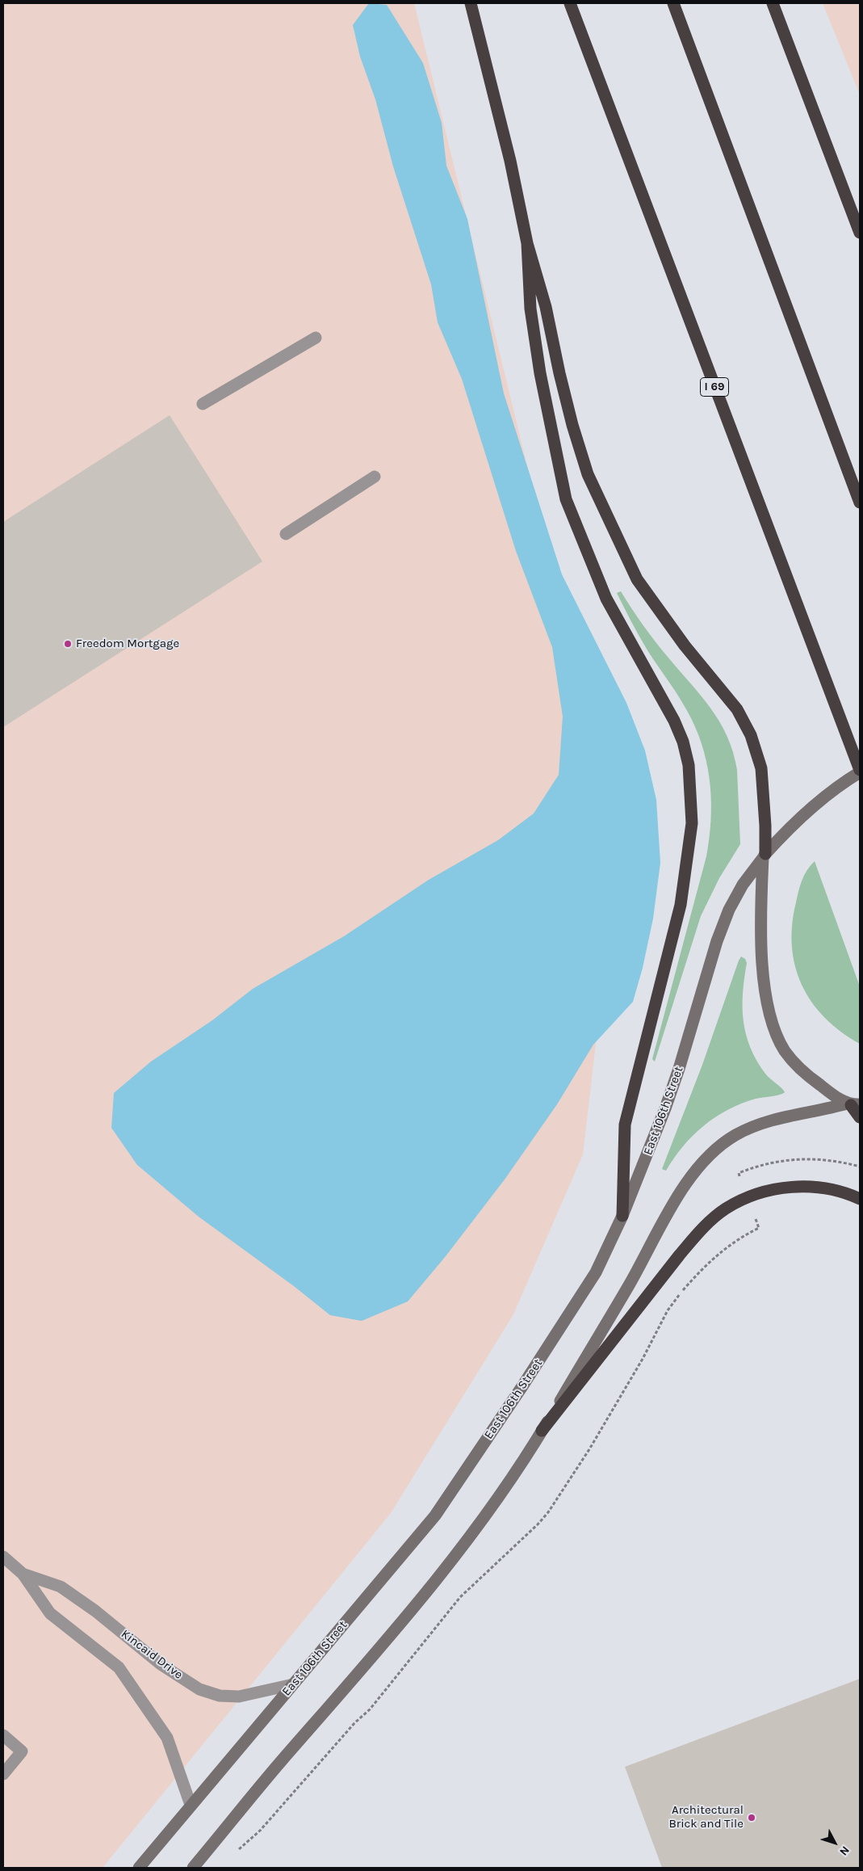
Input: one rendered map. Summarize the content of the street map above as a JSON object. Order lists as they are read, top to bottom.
{
  "streets": {
    "highway": ["I 69"],
    "main road": ["East 106th Street"],
    "street": ["Kincaid Drive"]
  },
  "crossings": [
    ["I 69", "East 106th Street"],
    ["East 106th Street", "Kincaid Drive"]
  ],
  "places": ["Freedom Mortgage", "Architectural Brick and Tile"],
  "north": "bottom right"
}
